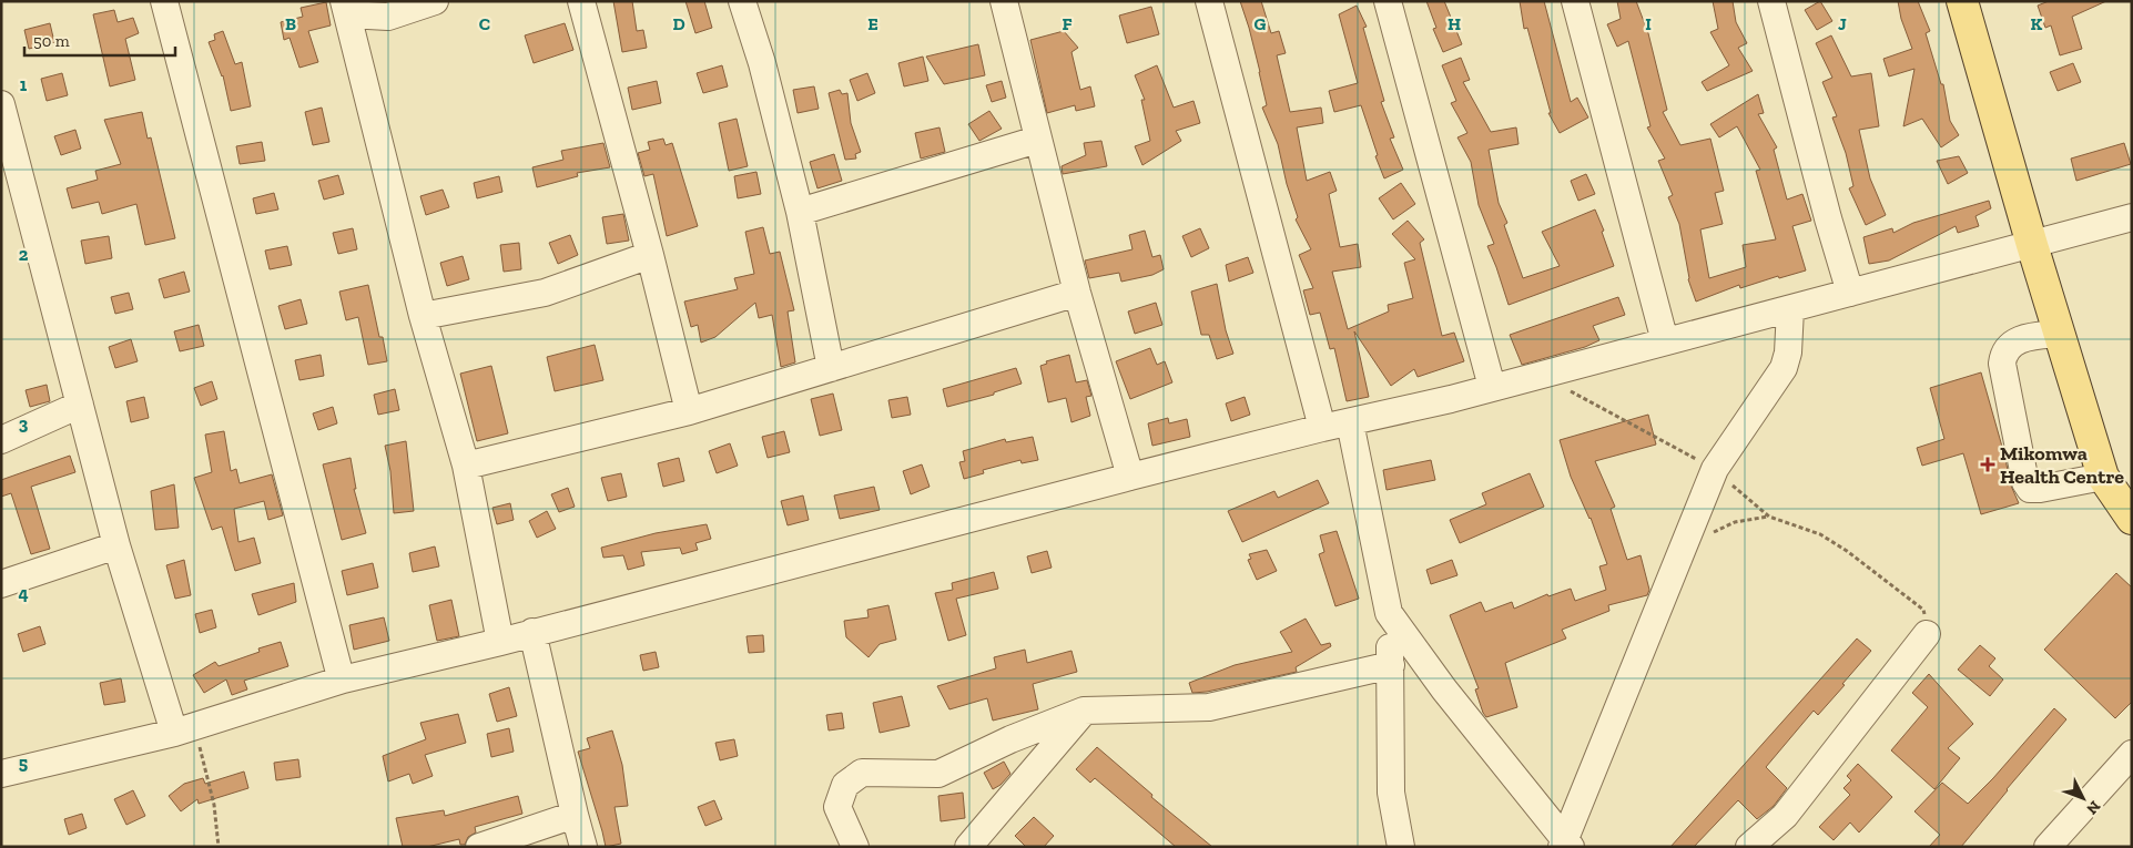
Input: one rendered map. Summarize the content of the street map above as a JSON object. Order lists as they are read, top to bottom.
{
  "places": {
    "health": ["Mikomwa Health Centre"]
  },
  "scale_bar": "50 m",
  "north": "bottom right",
  "grid": {
    "columns": [
      "B",
      "C",
      "D",
      "E",
      "F",
      "G",
      "H",
      "I",
      "J",
      "K"
    ],
    "rows": [
      "1",
      "2",
      "3",
      "4",
      "5"
    ]
  }
}
